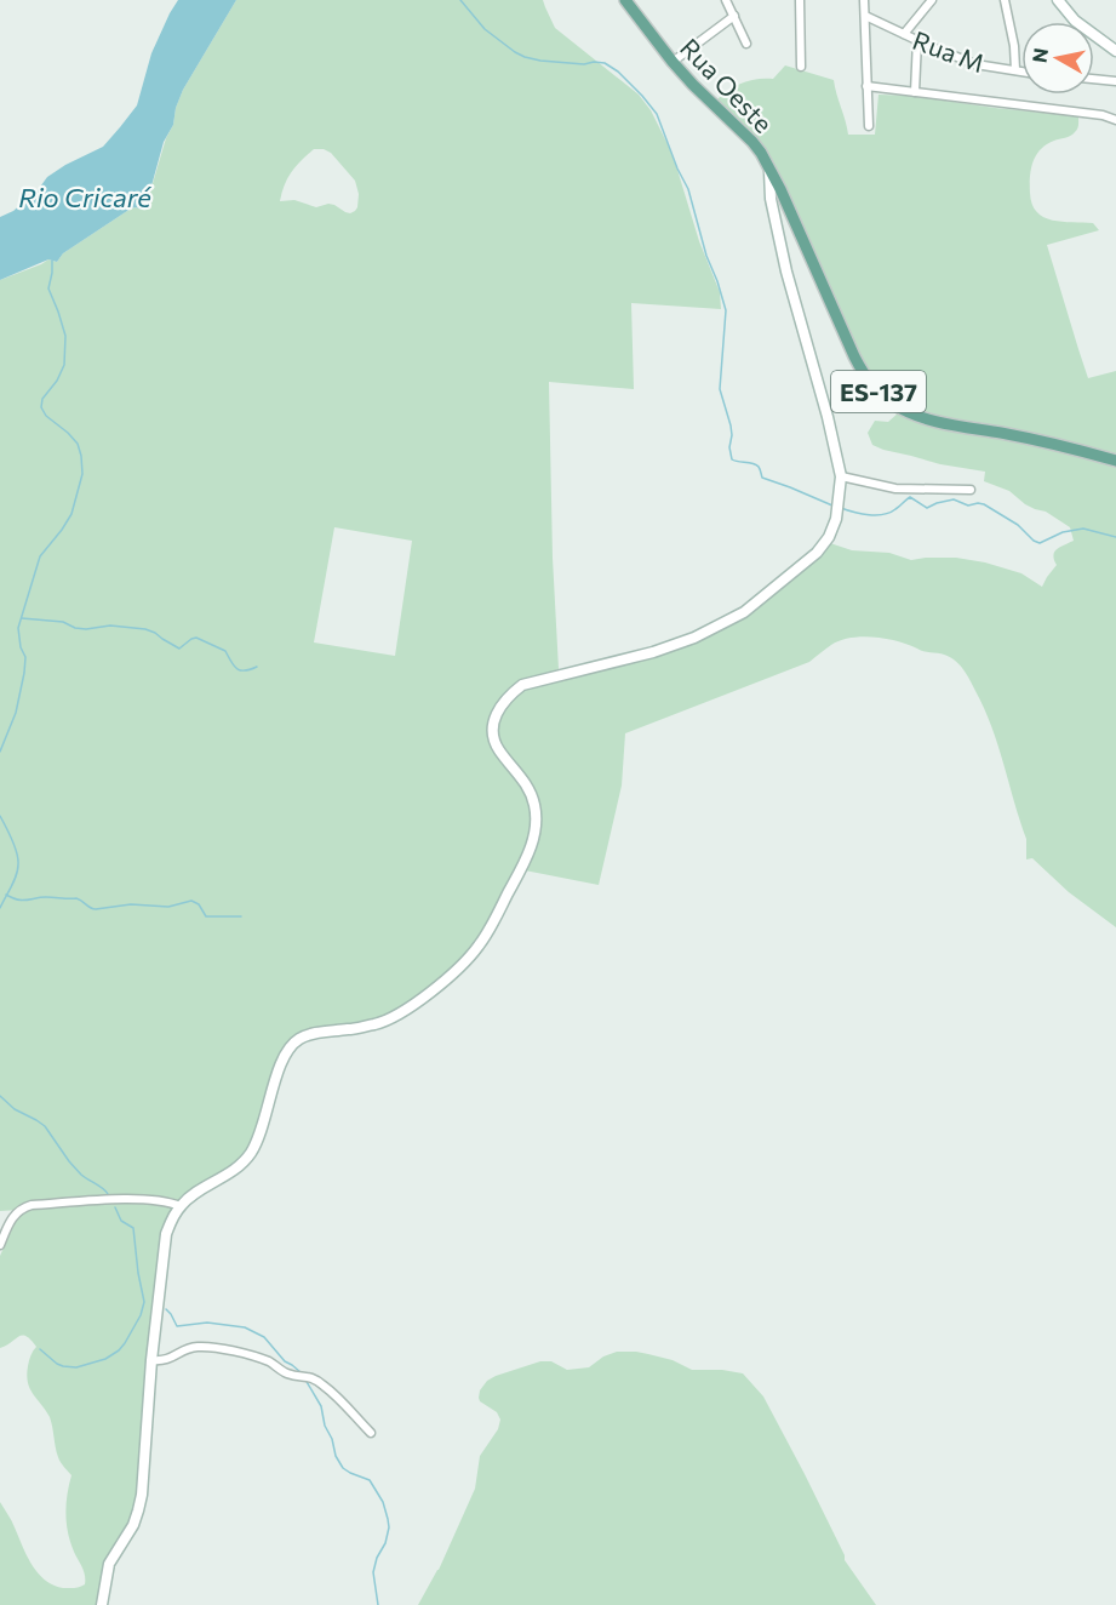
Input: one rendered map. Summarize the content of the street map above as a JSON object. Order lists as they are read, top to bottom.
{
  "streets": {
    "main road": ["Rua Oeste", "ES-137"],
    "street": ["Rua M"]
  },
  "crossings": [
    ["Rua Oeste", "ES-137"]
  ],
  "water": ["Rio Cricaré"],
  "north": "left"
}
